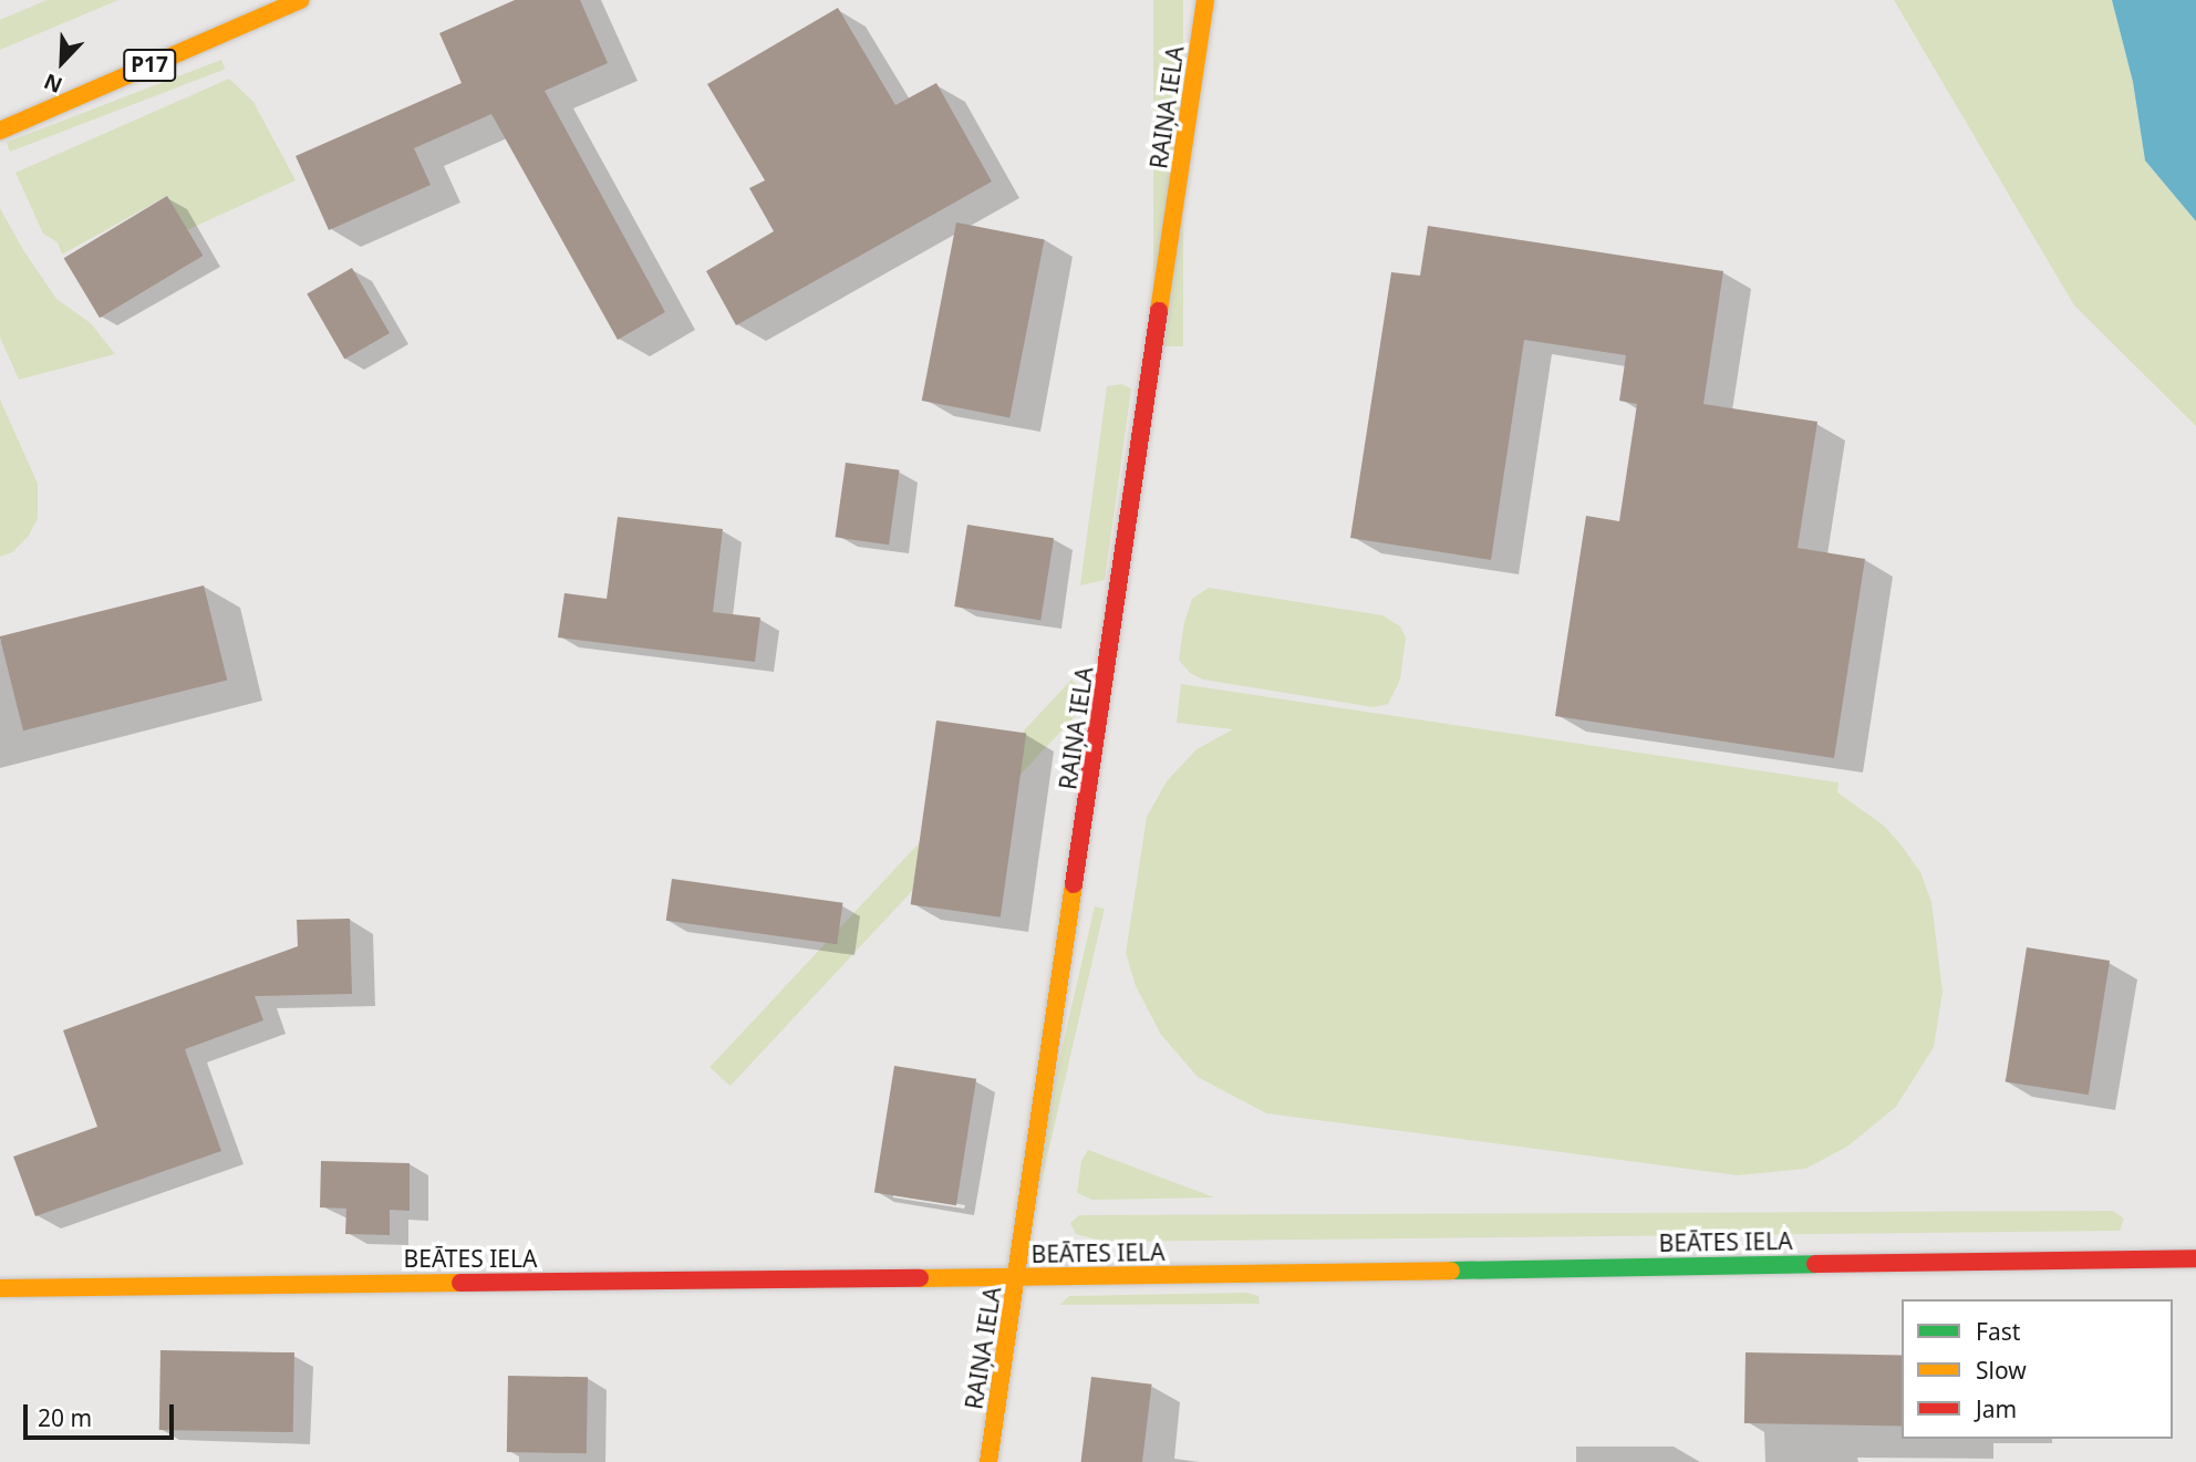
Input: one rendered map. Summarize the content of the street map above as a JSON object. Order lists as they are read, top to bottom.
{
  "streets": {
    "street": ["P17", "RAIŅA IELA", "BEĀTES IELA"]
  },
  "crossings": [
    ["RAIŅA IELA", "BEĀTES IELA"]
  ],
  "legend": ["Fast", "Slow", "Jam"],
  "scale_bar": "20 m",
  "north": "bottom left"
}
